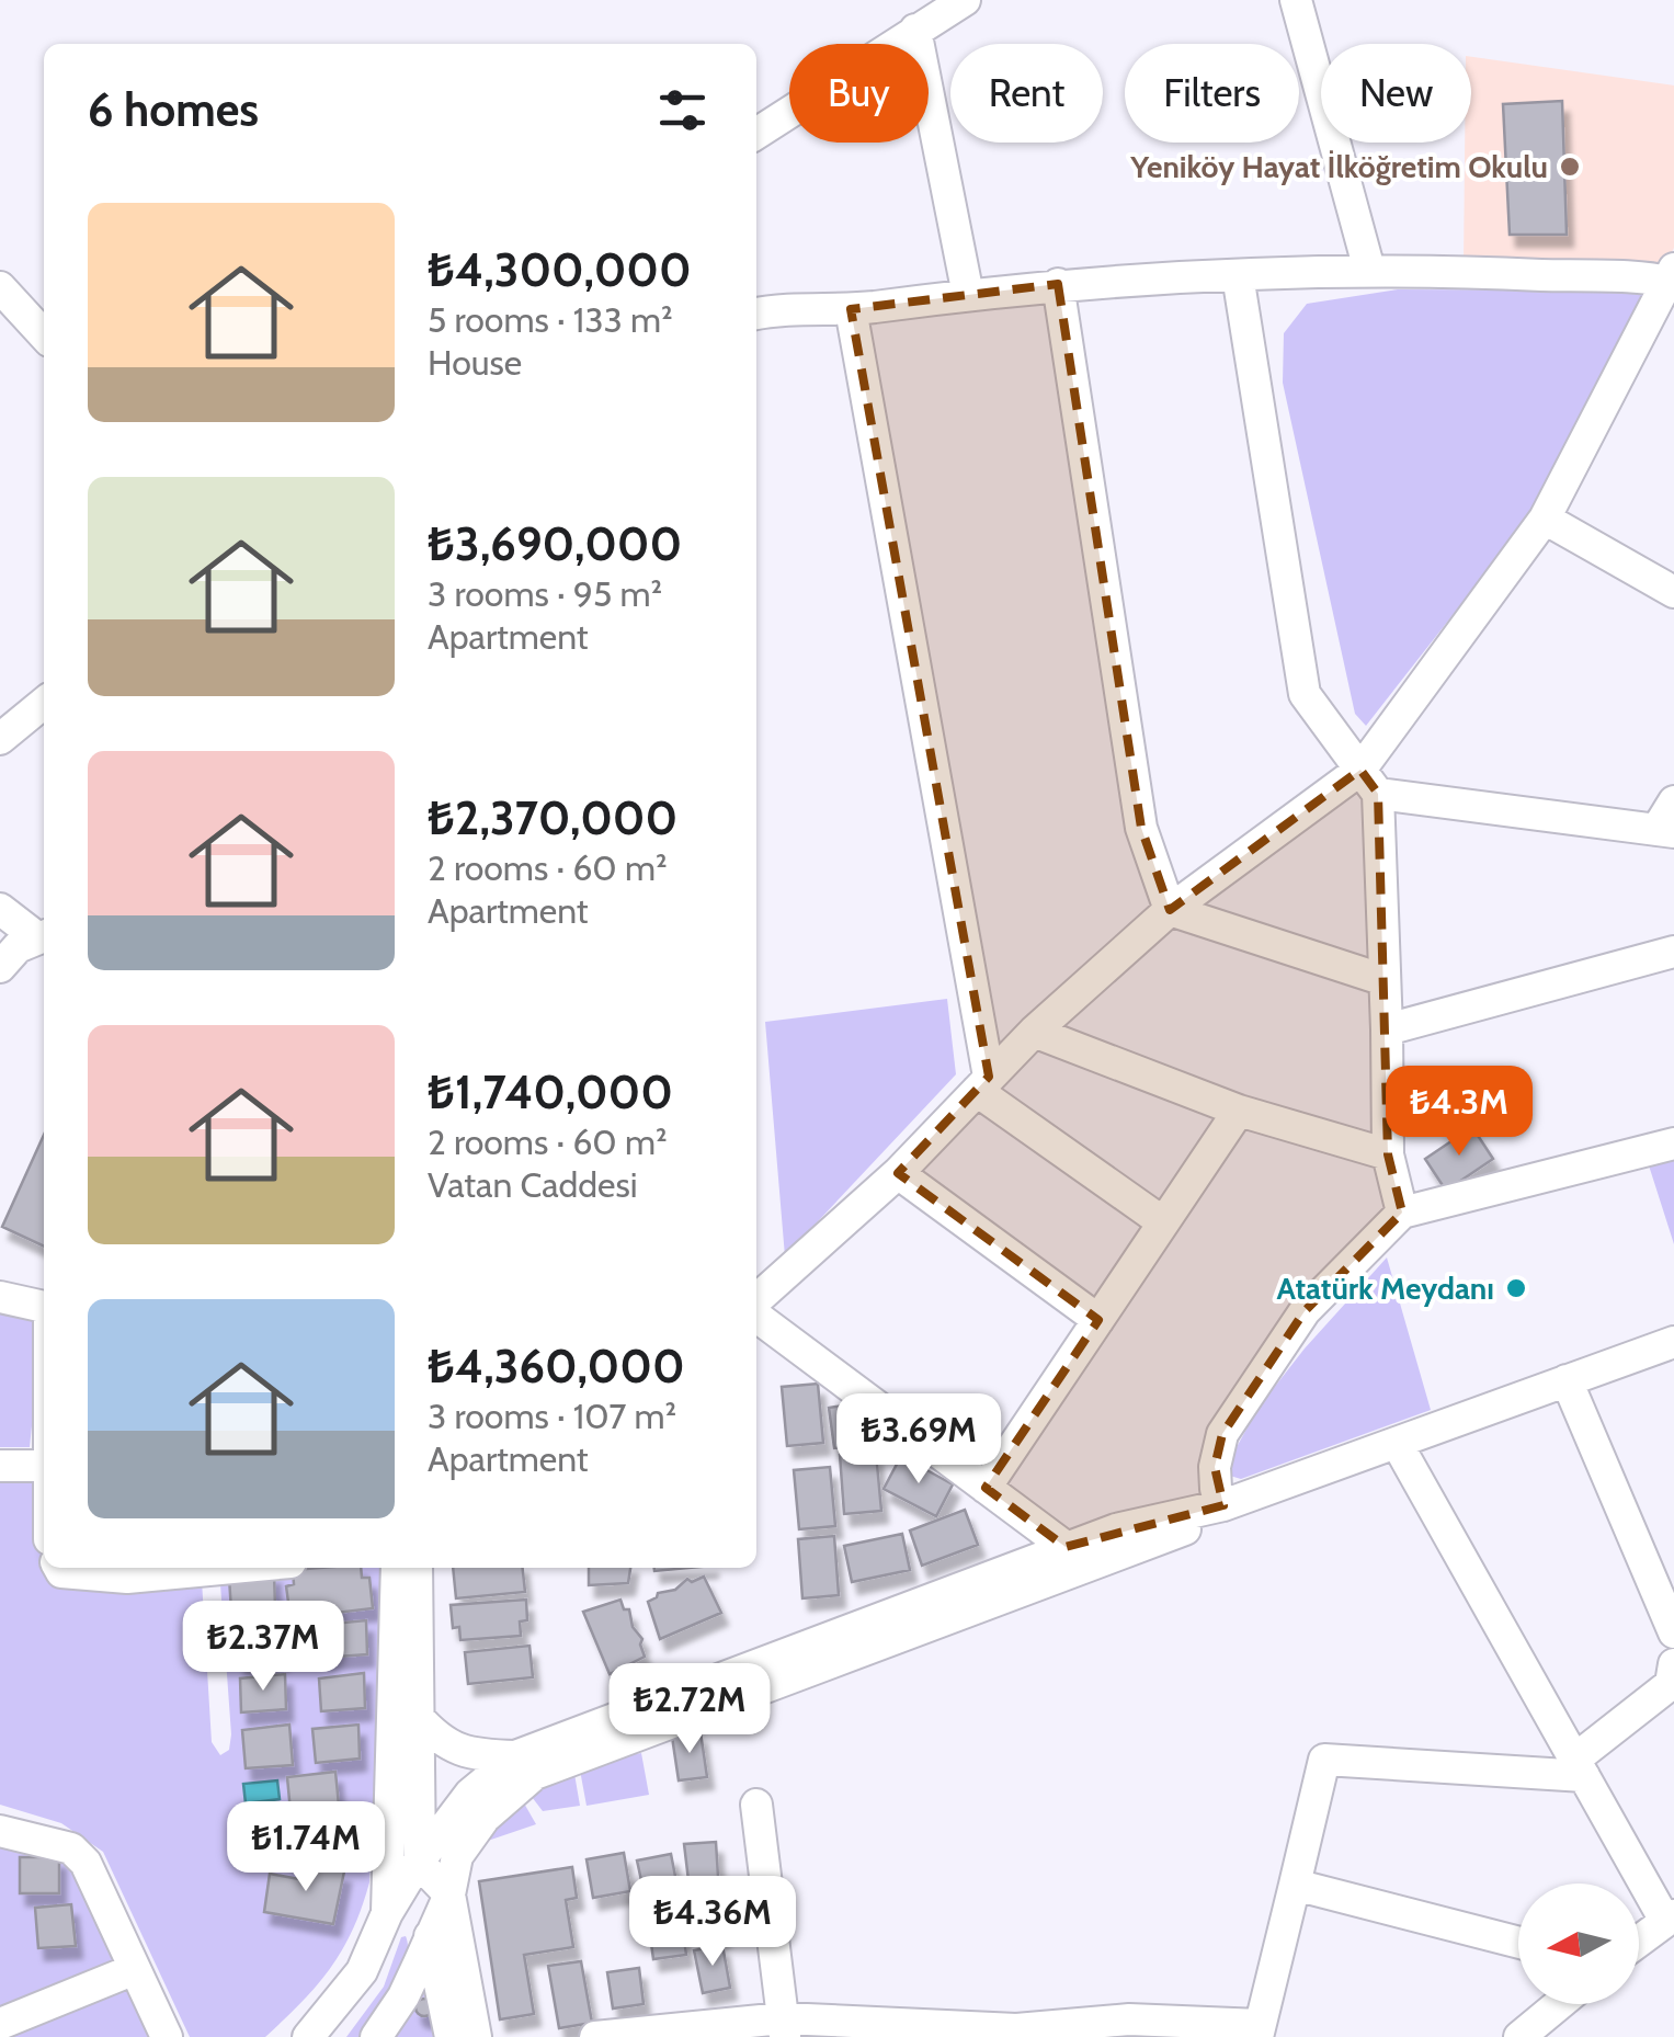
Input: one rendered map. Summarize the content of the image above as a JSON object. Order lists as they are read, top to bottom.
{
  "places": ["Yeniköy Hayat İlköğretim Okulu", "Atatürk Meydanı"],
  "north": "left",
  "page": {
    "chip": [
      "Buy",
      "Rent",
      "Filters",
      "New"
    ],
    "heading": "6 homes",
    "list": [
      {
        "name": "₺4,300,000",
        "note": "5 rooms · 133 m² · House"
      },
      {
        "name": "₺3,690,000",
        "note": "3 rooms · 95 m² · Apartment"
      },
      {
        "name": "₺2,370,000",
        "note": "2 rooms · 60 m² · Apartment"
      },
      {
        "name": "₺1,740,000",
        "note": "2 rooms · 60 m² · Vatan Caddesi"
      },
      {
        "name": "₺4,360,000",
        "note": "3 rooms · 107 m² · Apartment"
      }
    ],
    "price": [
      "₺4.3M",
      "₺3.69M",
      "₺2.37M",
      "₺2.72M",
      "₺1.74M",
      "₺4.36M"
    ]
  }
}
